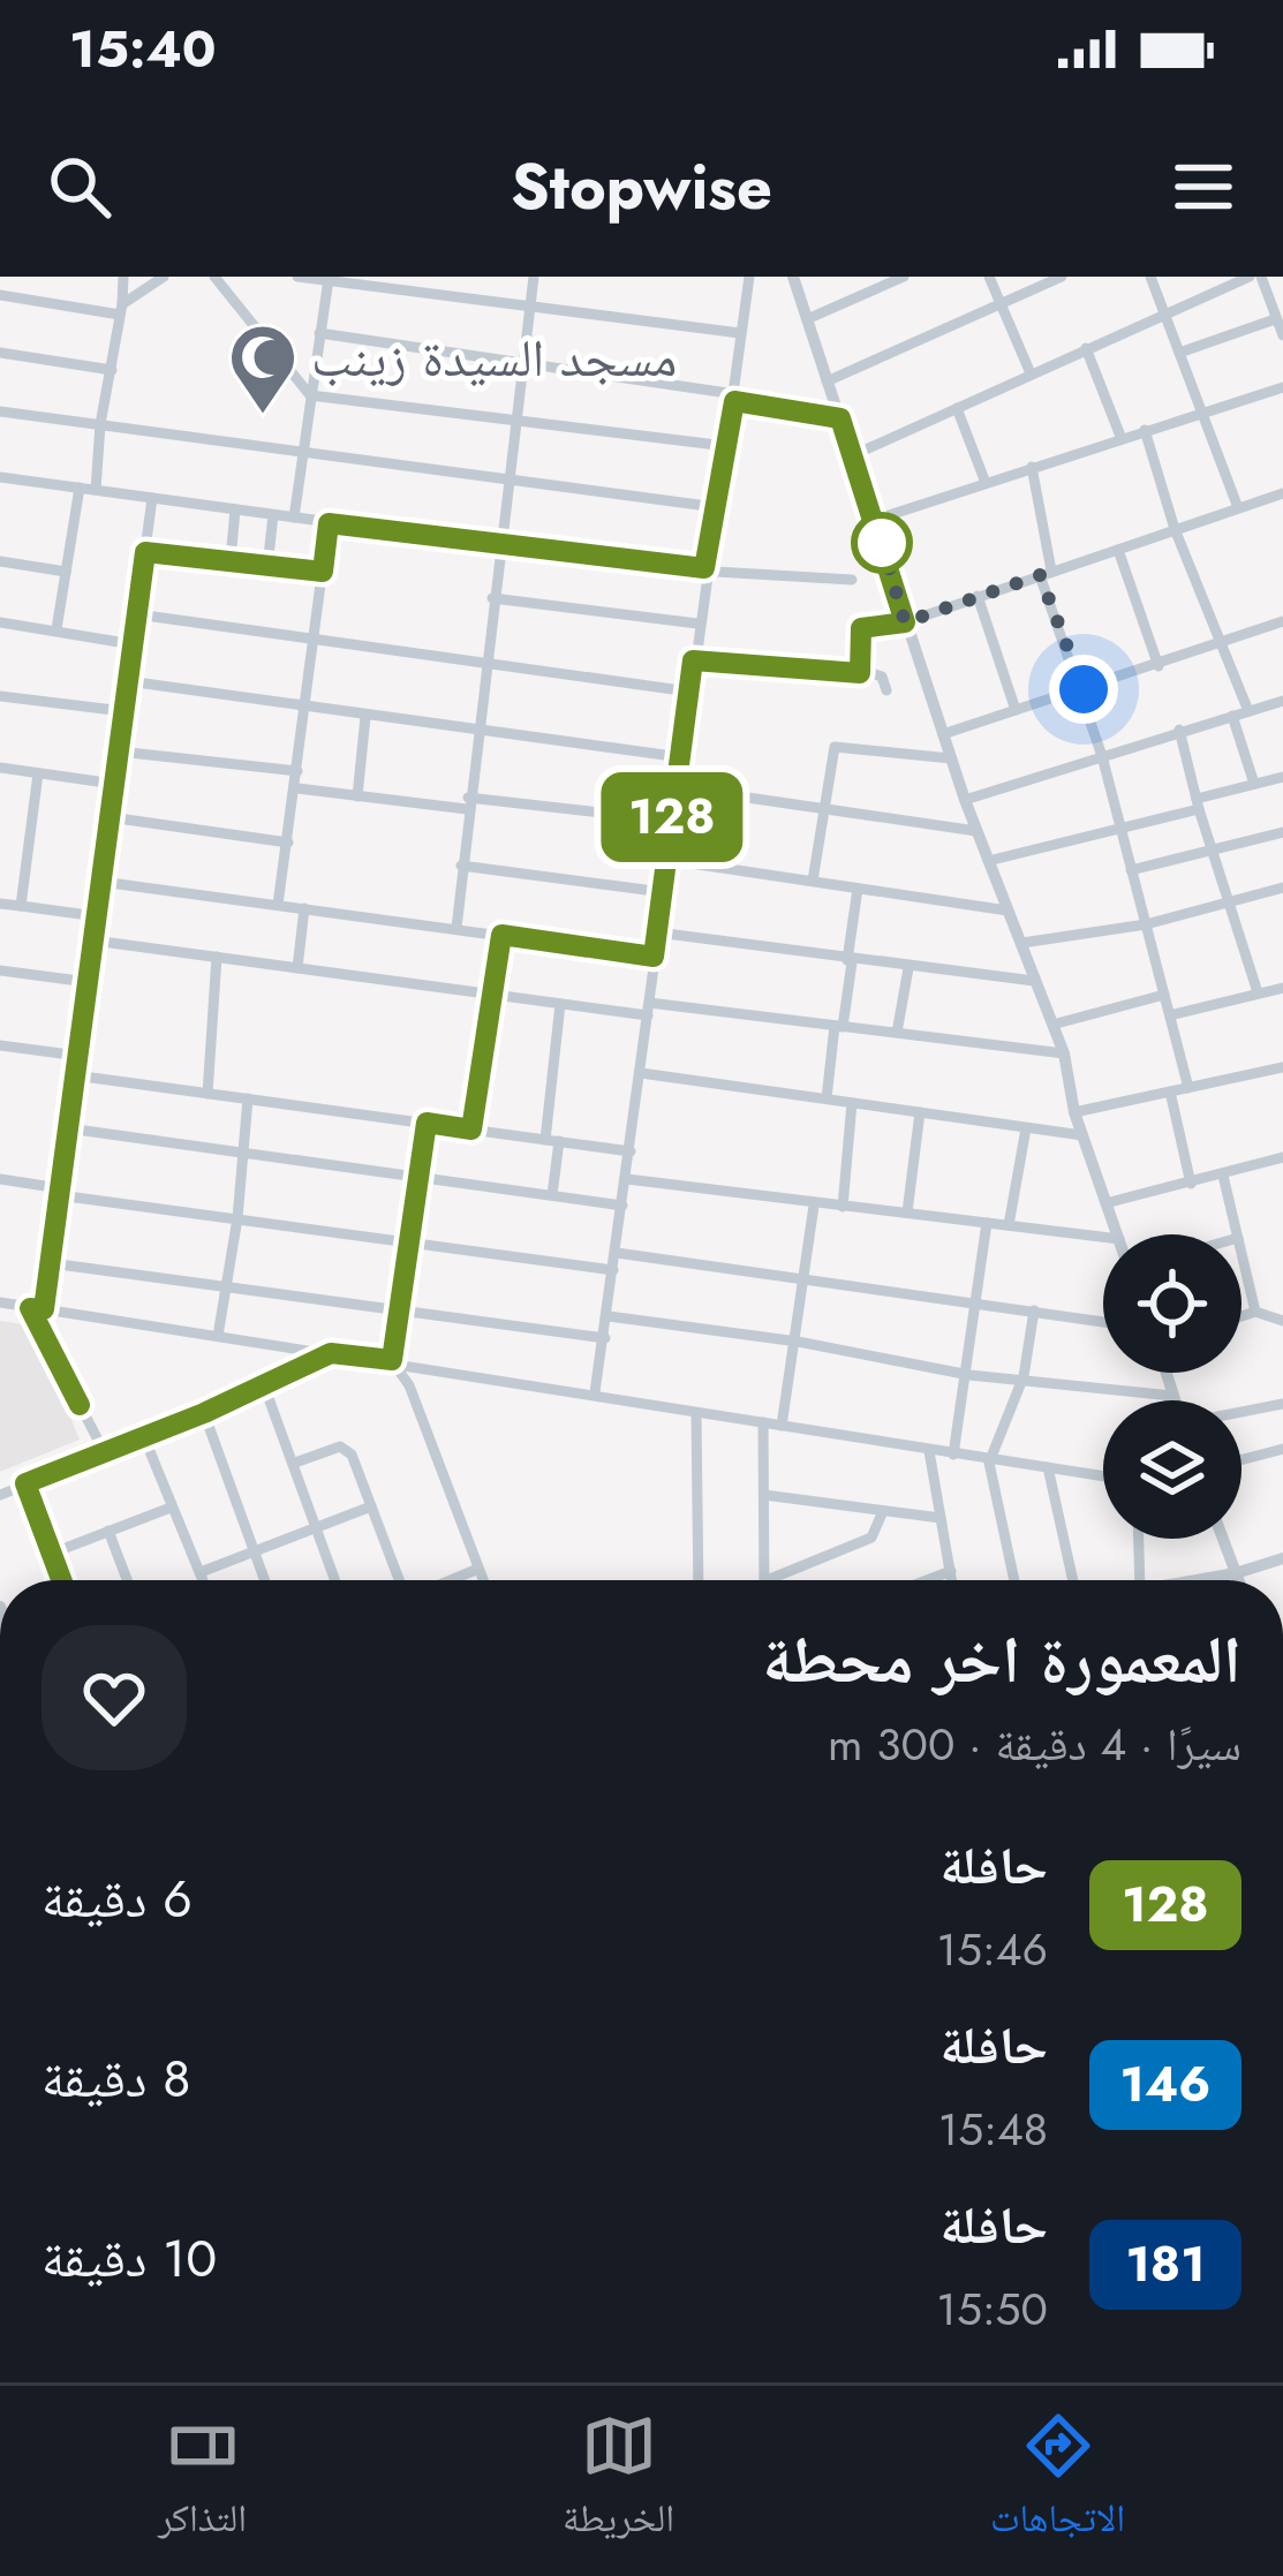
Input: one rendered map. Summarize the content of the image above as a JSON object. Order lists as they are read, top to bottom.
{
  "places": {
    "mosque": ["مسجد السيدة زينب"]
  },
  "lines": ["bus line 128"],
  "page": {
    "status": "15:40",
    "header": "Stopwise",
    "on_map": "128",
    "heading": ["المعمورة اخر محطة", "سيرًا · 4 دقيقة · 300 m"],
    "list": [
      {
        "mark": "128",
        "name": "حافلة",
        "note": "15:46",
        "value": "6 دقيقة"
      },
      {
        "mark": "146",
        "name": "حافلة",
        "note": "15:48",
        "value": "8 دقيقة"
      },
      {
        "mark": "181",
        "name": "حافلة",
        "note": "15:50",
        "value": "10 دقيقة"
      }
    ],
    "tabs": ["الاتجاهات", "الخريطة", "التذاكر"]
  }
}
